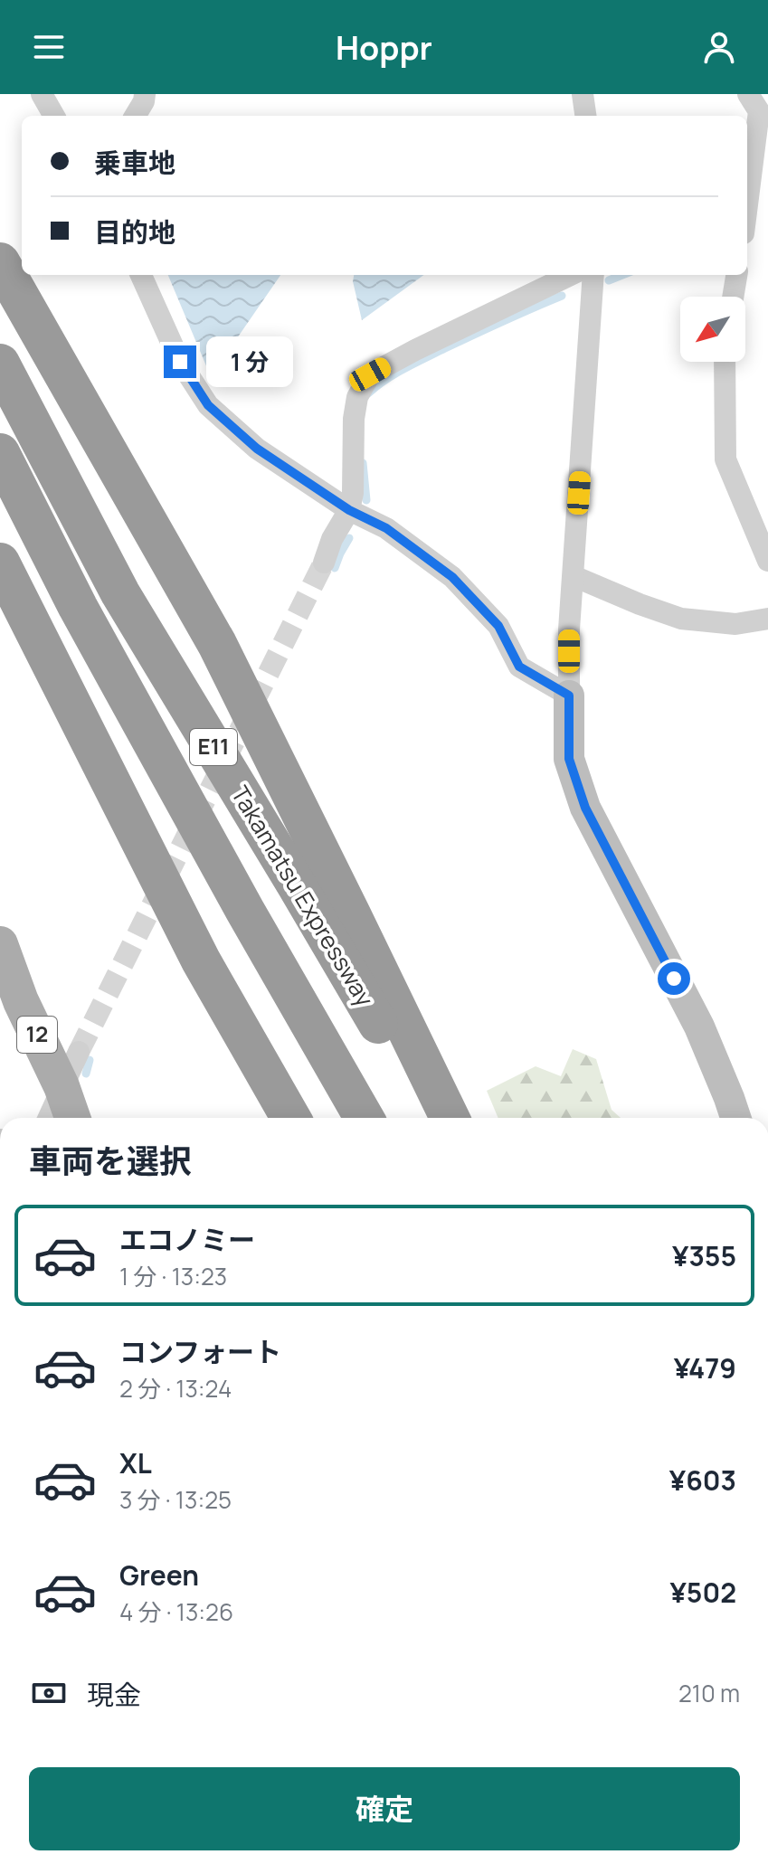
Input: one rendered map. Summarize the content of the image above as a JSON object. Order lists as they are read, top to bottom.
{
  "streets": {
    "highway": ["E11", "Takamatsu Expressway"],
    "main road": ["12"]
  },
  "north": "bottom left",
  "page": {
    "header": "Hoppr",
    "banner": ["乗車地", "目的地"],
    "bubble": "1 分",
    "heading": "車両を選択",
    "list": [
      {
        "name": "エコノミー",
        "note": "1 分 · 13:23",
        "value": "¥355"
      },
      {
        "name": "コンフォート",
        "note": "2 分 · 13:24",
        "value": "¥479"
      },
      {
        "name": "XL",
        "note": "3 分 · 13:25",
        "value": "¥603"
      },
      {
        "name": "Green",
        "note": "4 分 · 13:26",
        "value": "¥502"
      }
    ],
    "pay": ["現金", "210 m"],
    "buttons": "確定"
  }
}
